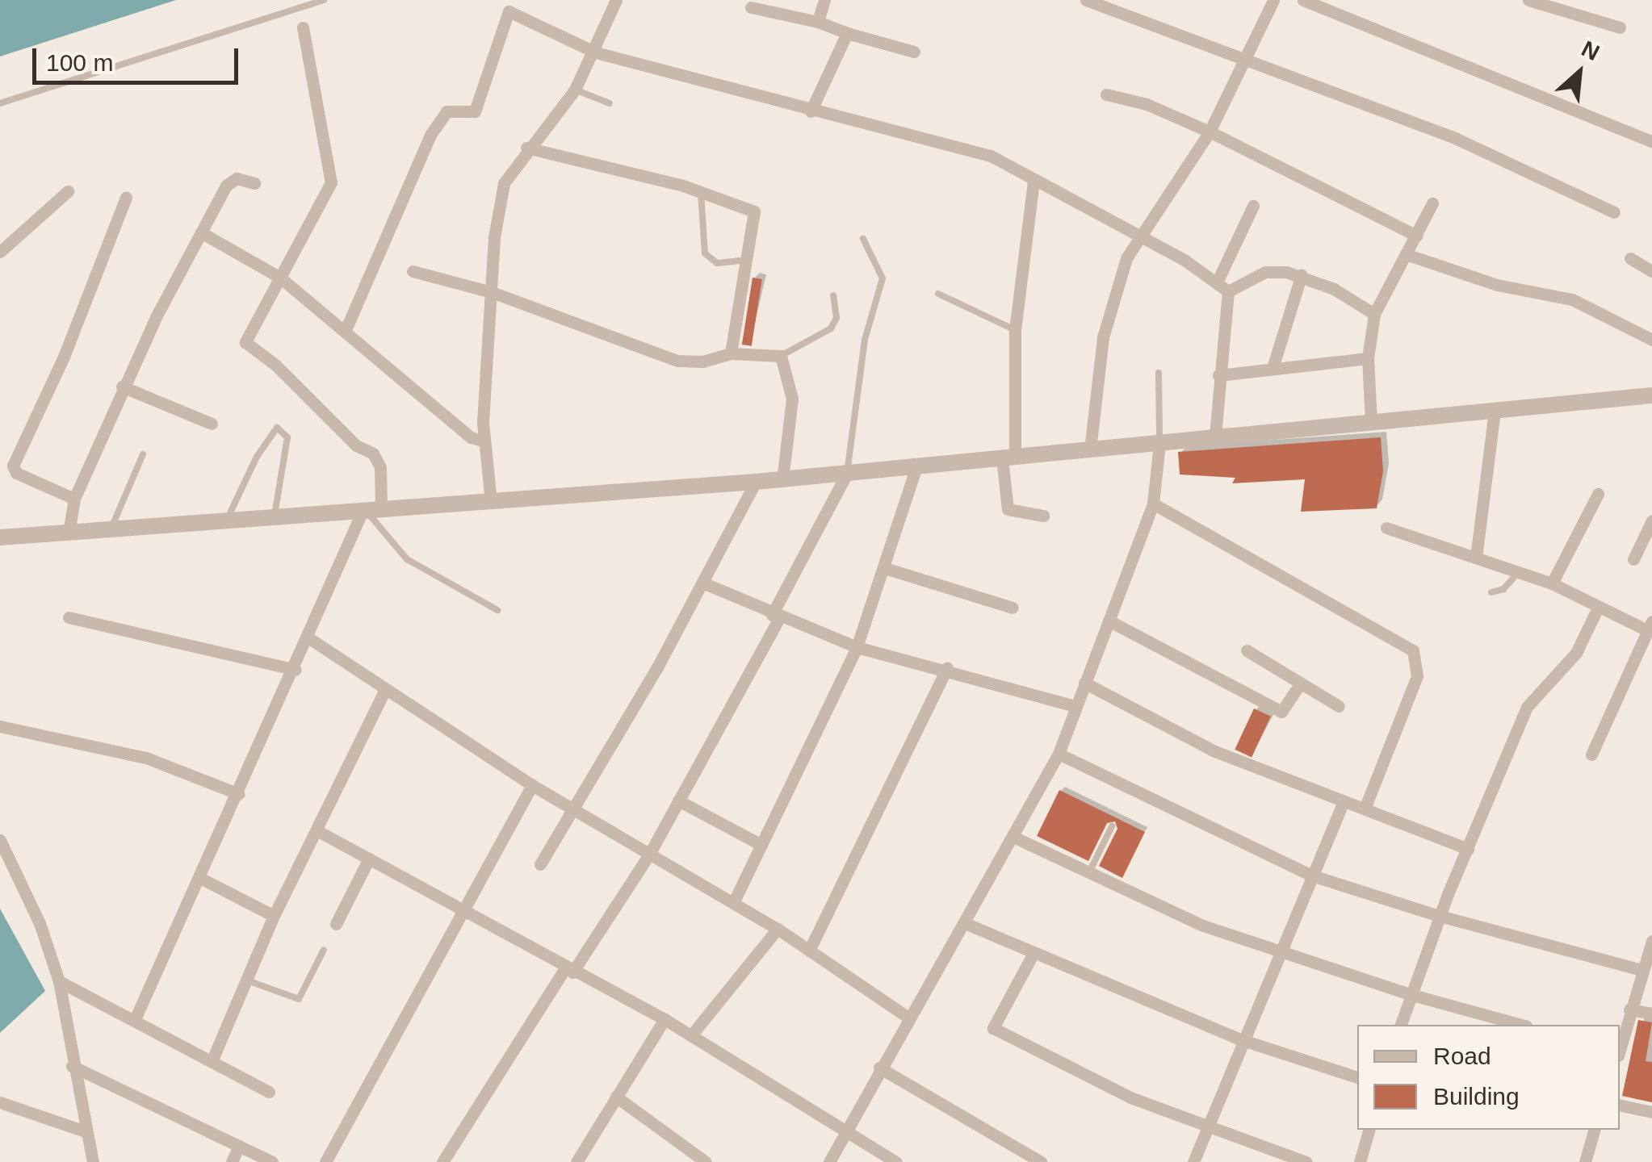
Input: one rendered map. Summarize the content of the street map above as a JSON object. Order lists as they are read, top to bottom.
{
  "legend": ["Road", "Building"],
  "scale_bar": "100 m",
  "north": "top right"
}
